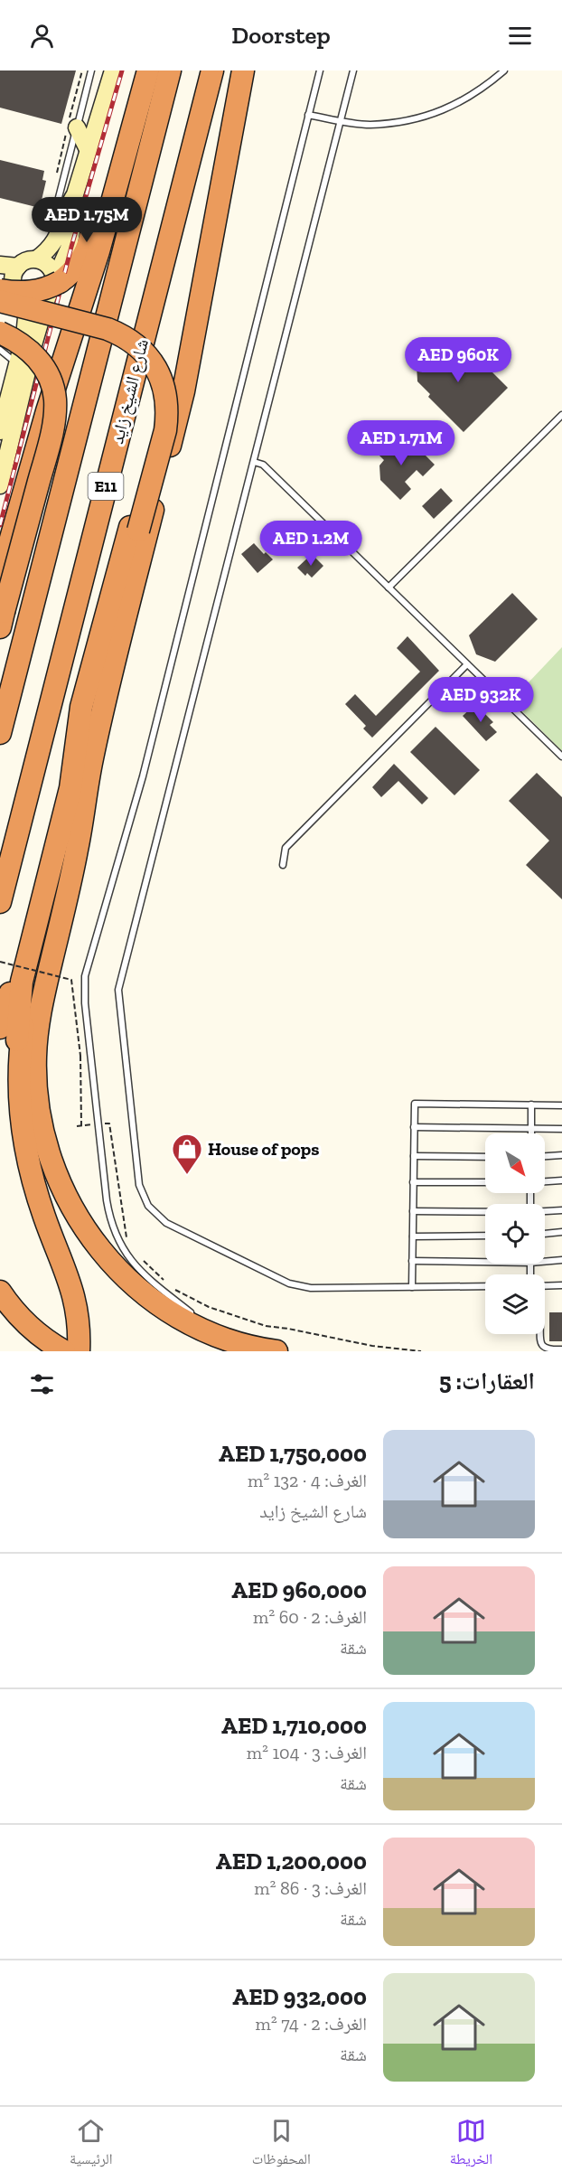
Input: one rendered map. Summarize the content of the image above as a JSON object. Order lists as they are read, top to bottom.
{
  "streets": {
    "highway": ["شارع الشيخ زايد", "E11"]
  },
  "places": {
    "shop": ["House of pops"]
  },
  "north": "bottom right",
  "page": {
    "header": "Doorstep",
    "price": [
      "AED 1.75M",
      "AED 960K",
      "AED 1.71M",
      "AED 1.2M",
      "AED 932K"
    ],
    "heading": "العقارات: 5",
    "list": [
      {
        "name": "AED 1,750,000",
        "note": "الغرف: 4 · 132 m² · شارع الشيخ زايد"
      },
      {
        "name": "AED 960,000",
        "note": "الغرف: 2 · 60 m² · شقة"
      },
      {
        "name": "AED 1,710,000",
        "note": "الغرف: 3 · 104 m² · شقة"
      },
      {
        "name": "AED 1,200,000",
        "note": "الغرف: 3 · 86 m² · شقة"
      },
      {
        "name": "AED 932,000",
        "note": "الغرف: 2 · 74 m² · شقة"
      }
    ],
    "tabs": ["الخريطة", "المحفوظات", "الرئيسية"]
  }
}
